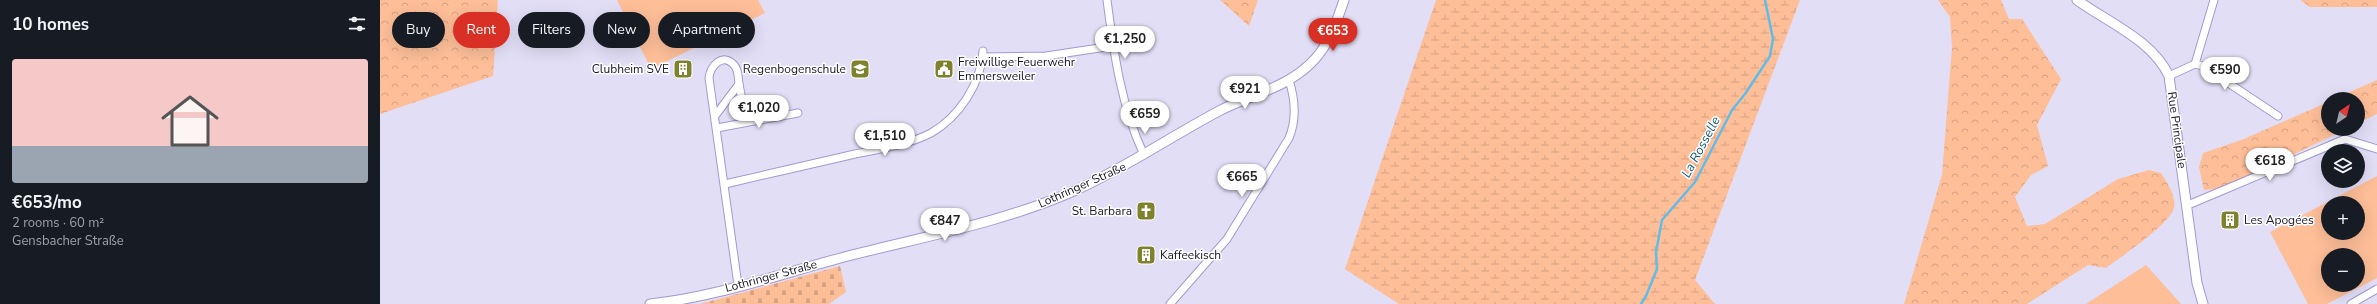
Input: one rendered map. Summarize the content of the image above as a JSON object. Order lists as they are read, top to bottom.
{
  "streets": {
    "main road": ["Rue Principale", "Lothringer Straße"]
  },
  "water": ["La Rosselle"],
  "places": {
    "building": ["Clubheim SVE", "Les Apogées", "Kaffeekisch"],
    "school or university": ["Regenbogenschule"],
    "public building": ["Freiwillige Feuerwehr Emmersweiler"],
    "church": ["St. Barbara"]
  },
  "north": "top right",
  "page": {
    "heading": "10 homes",
    "chip": [
      "Buy",
      "Rent",
      "Filters",
      "New",
      "Apartment"
    ],
    "price": [
      "€653",
      "€1,250",
      "€590",
      "€921",
      "€1,020",
      "€659",
      "€1,510",
      "€618",
      "€665",
      "€847"
    ],
    "list": [
      {
        "name": "€653/mo",
        "note": "2 rooms · 60 m² · Gensbacher Straße"
      }
    ],
    "map_buttons": ["+", "−"]
  }
}
